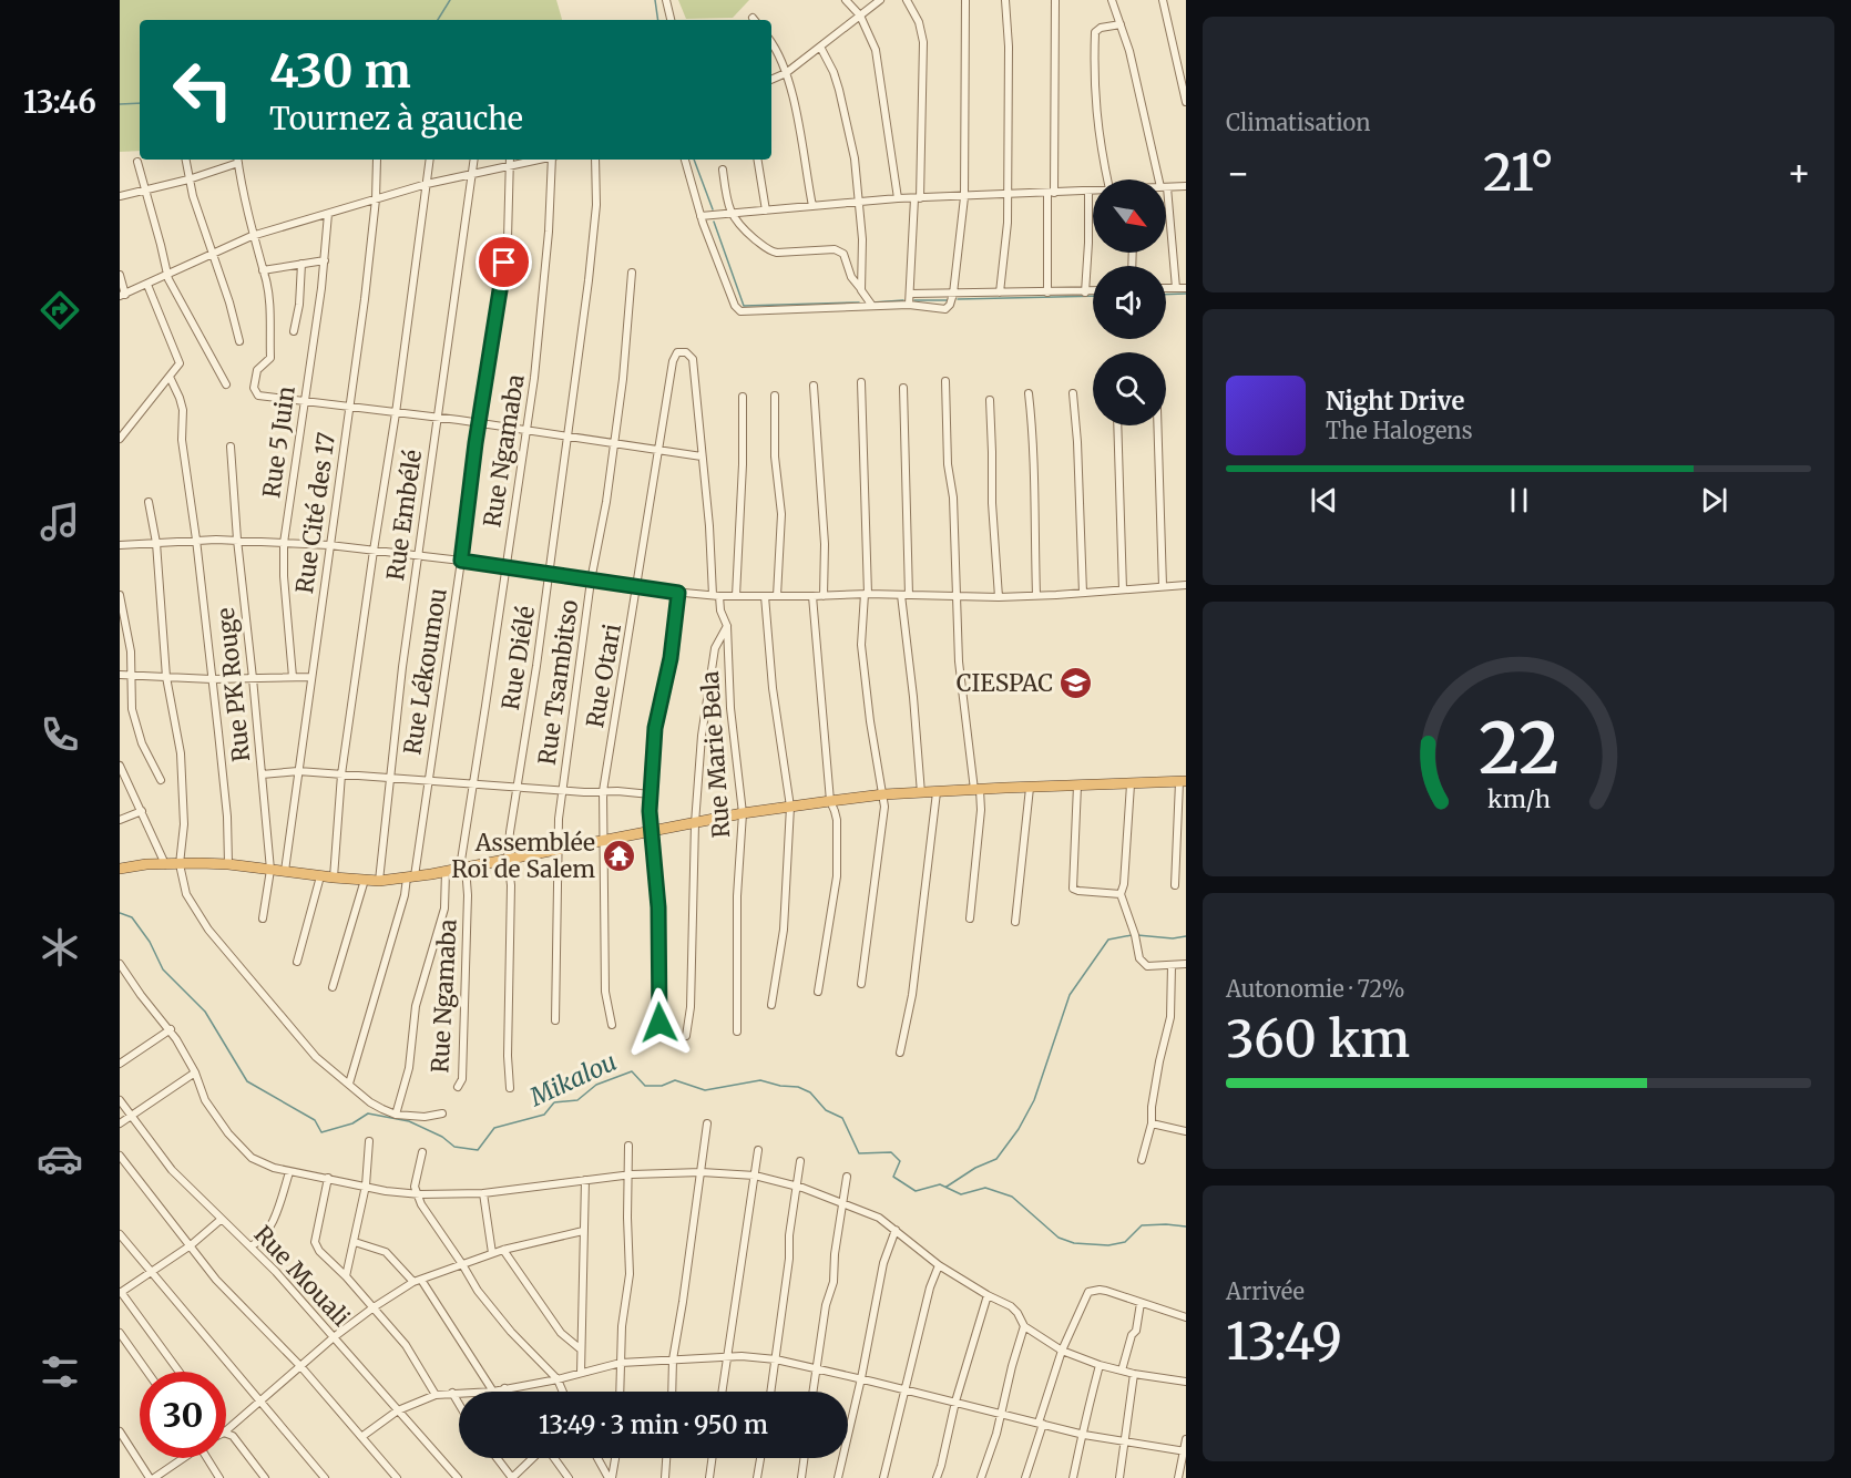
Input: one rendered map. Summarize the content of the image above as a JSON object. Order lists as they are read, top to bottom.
{
  "streets": {
    "street": [
      "Rue 5 Juin",
      "Rue Ngamaba",
      "Rue Cité des 17",
      "Rue Embélé",
      "Rue Diélé",
      "Rue Lékoumou",
      "Rue Otari",
      "Rue Tsambitso",
      "Rue PK Rouge",
      "Rue Marie Bela",
      "Rue Mouali"
    ]
  },
  "crossings": [
    ["Rue Otari", "Rue Marie Bela"]
  ],
  "water": ["Mikalou"],
  "places": {
    "school or university": ["CIESPAC"],
    "temple": ["Assemblée Roi de Salem"]
  },
  "north": "bottom right",
  "page": {
    "tabs": "13:46",
    "tile": [
      "Climatisation",
      ["Autonomie · 72%", "360 km"],
      ["Arrivée", "13:49"]
    ],
    "turn": ["430 m", "Tournez à gauche"],
    "heat": ["−", "21°", "+"],
    "song": ["Night Drive", "The Halogens"],
    "limit": "30",
    "trip": "13:49 · 3 min · 950 m",
    "gauge": ["22", "km/h"]
  }
}
